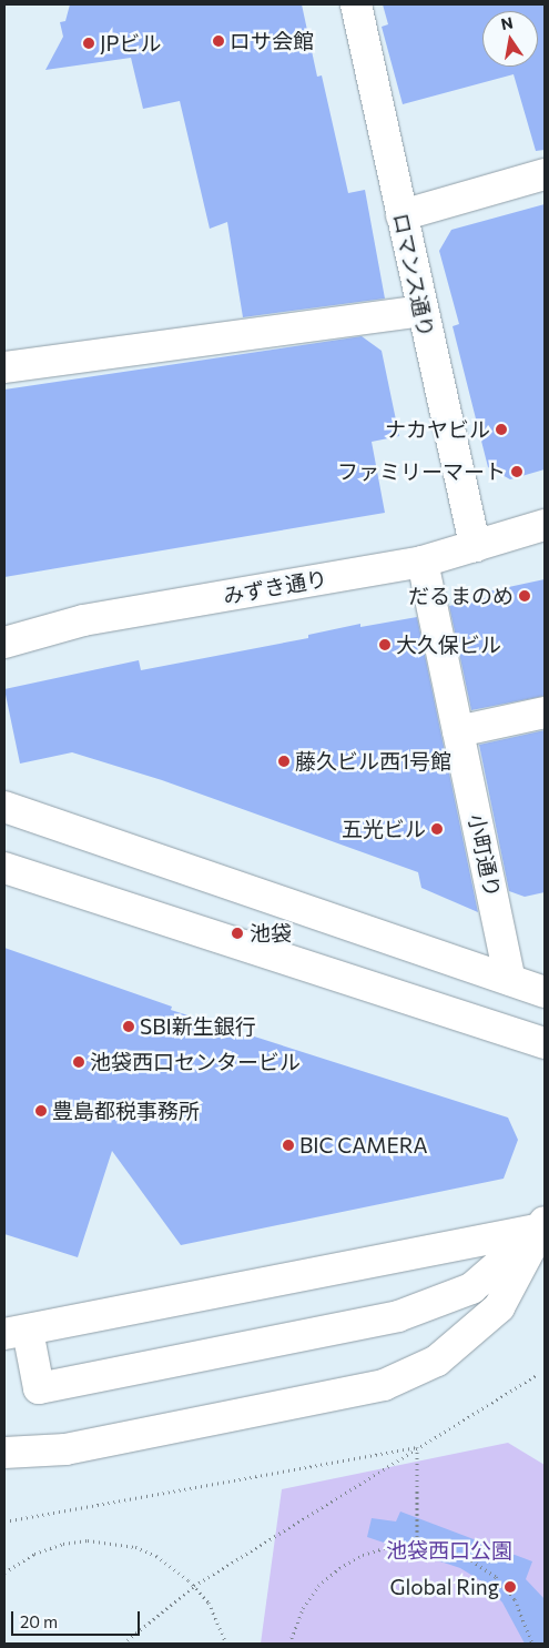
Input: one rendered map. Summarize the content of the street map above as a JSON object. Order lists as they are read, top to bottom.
{
  "streets": {
    "street": ["ロマンス通り", "みずき通り", "小町通り"]
  },
  "crossings": [
    ["ロマンス通り", "みずき通り"],
    ["みずき通り", "小町通り"]
  ],
  "parks": ["池袋西口公園"],
  "places": [
    "ロサ会館",
    "JPビル",
    "ナカヤビル",
    "ファミリーマート",
    "だるまのめ",
    "大久保ビル",
    "藤久ビル西1号館",
    "五光ビル",
    "池袋",
    "SBI新生銀行",
    "池袋西口センタービル",
    "豊島都税事務所",
    "BIC CAMERA",
    "Global Ring"
  ],
  "scale_bar": "20 m",
  "north": "top"
}
